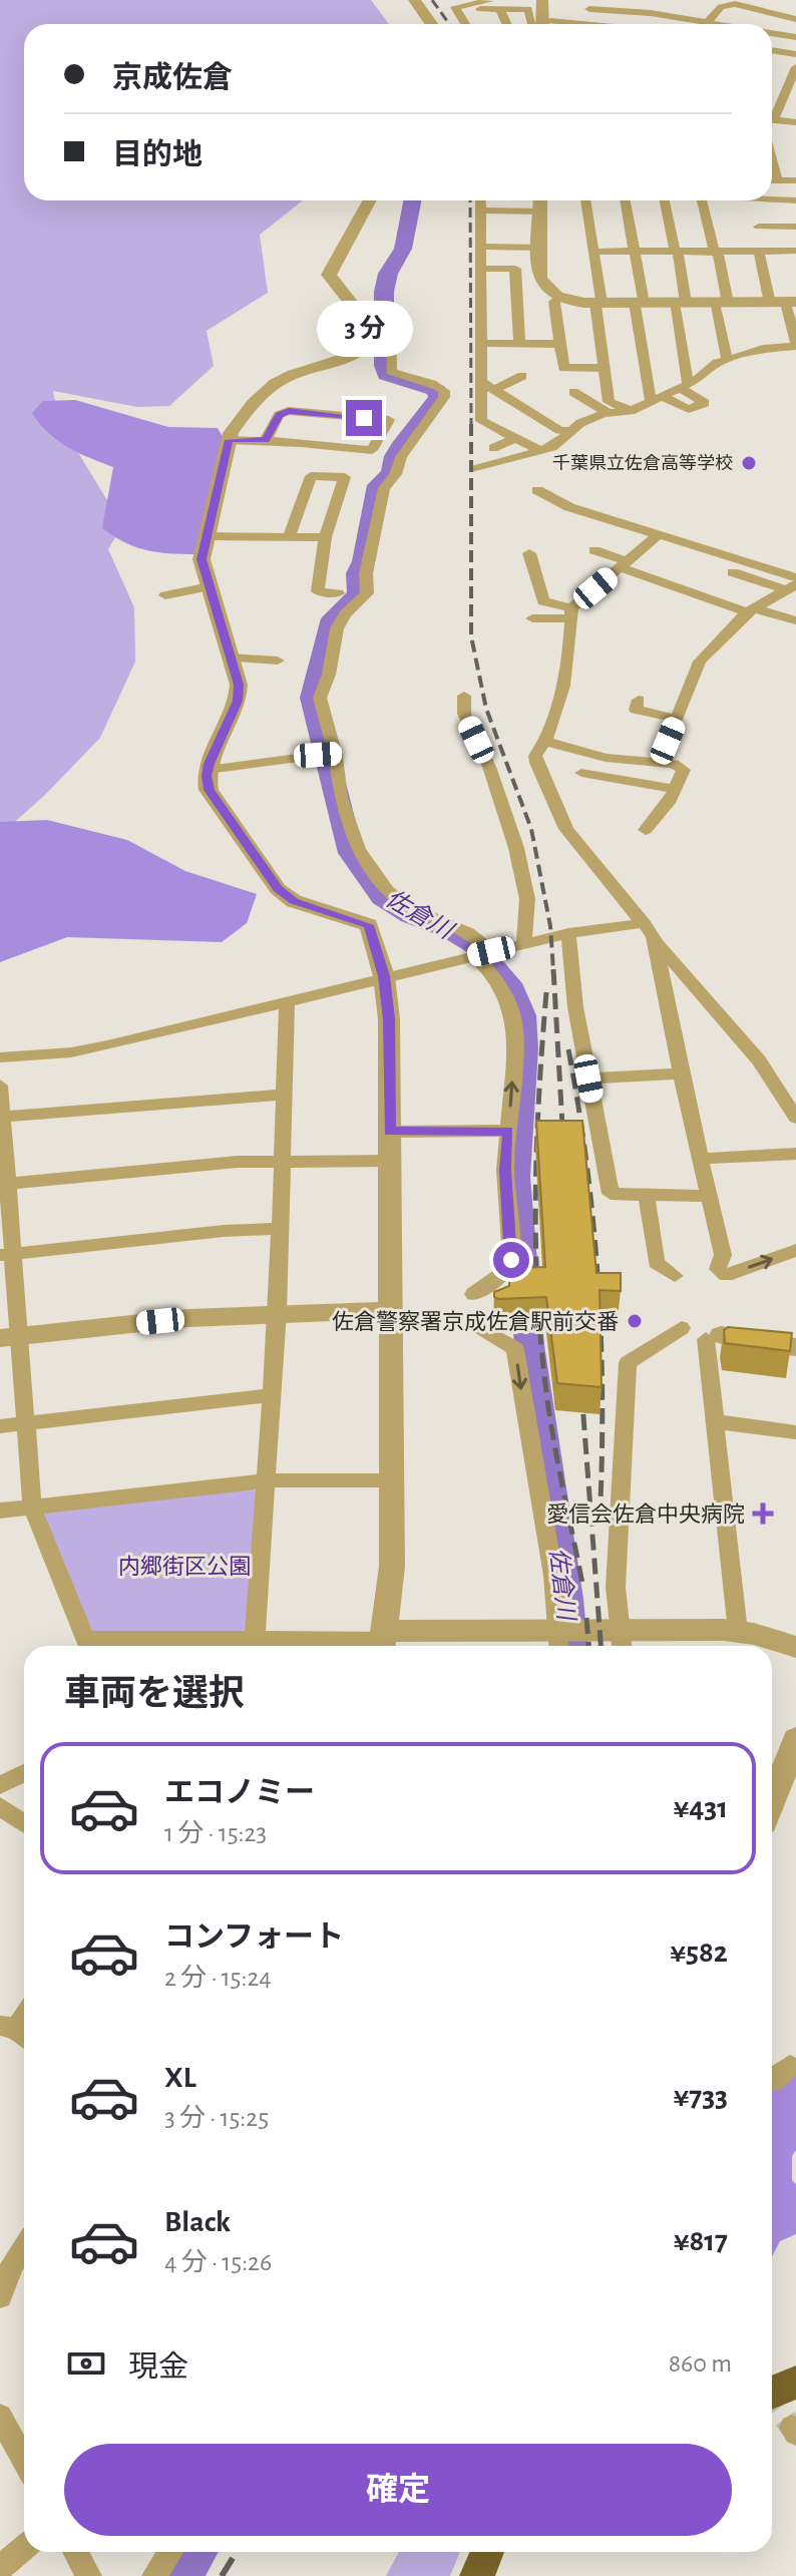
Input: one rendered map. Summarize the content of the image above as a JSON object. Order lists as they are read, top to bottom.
{
  "water": ["佐倉川"],
  "parks": ["内郷街区公園"],
  "places": {
    "other": ["千葉県立佐倉高等学校", "佐倉警察署京成佐倉駅前交番"],
    "health": ["愛信会佐倉中央病院"]
  },
  "page": {
    "banner": ["京成佐倉", "目的地"],
    "bubble": "3 分",
    "heading": "車両を選択",
    "list": [
      {
        "name": "エコノミー",
        "note": "1 分 · 15:23",
        "value": "¥431"
      },
      {
        "name": "コンフォート",
        "note": "2 分 · 15:24",
        "value": "¥582"
      },
      {
        "name": "XL",
        "note": "3 分 · 15:25",
        "value": "¥733"
      },
      {
        "name": "Black",
        "note": "4 分 · 15:26",
        "value": "¥817"
      }
    ],
    "pay": ["現金", "860 m"],
    "buttons": "確定"
  }
}
